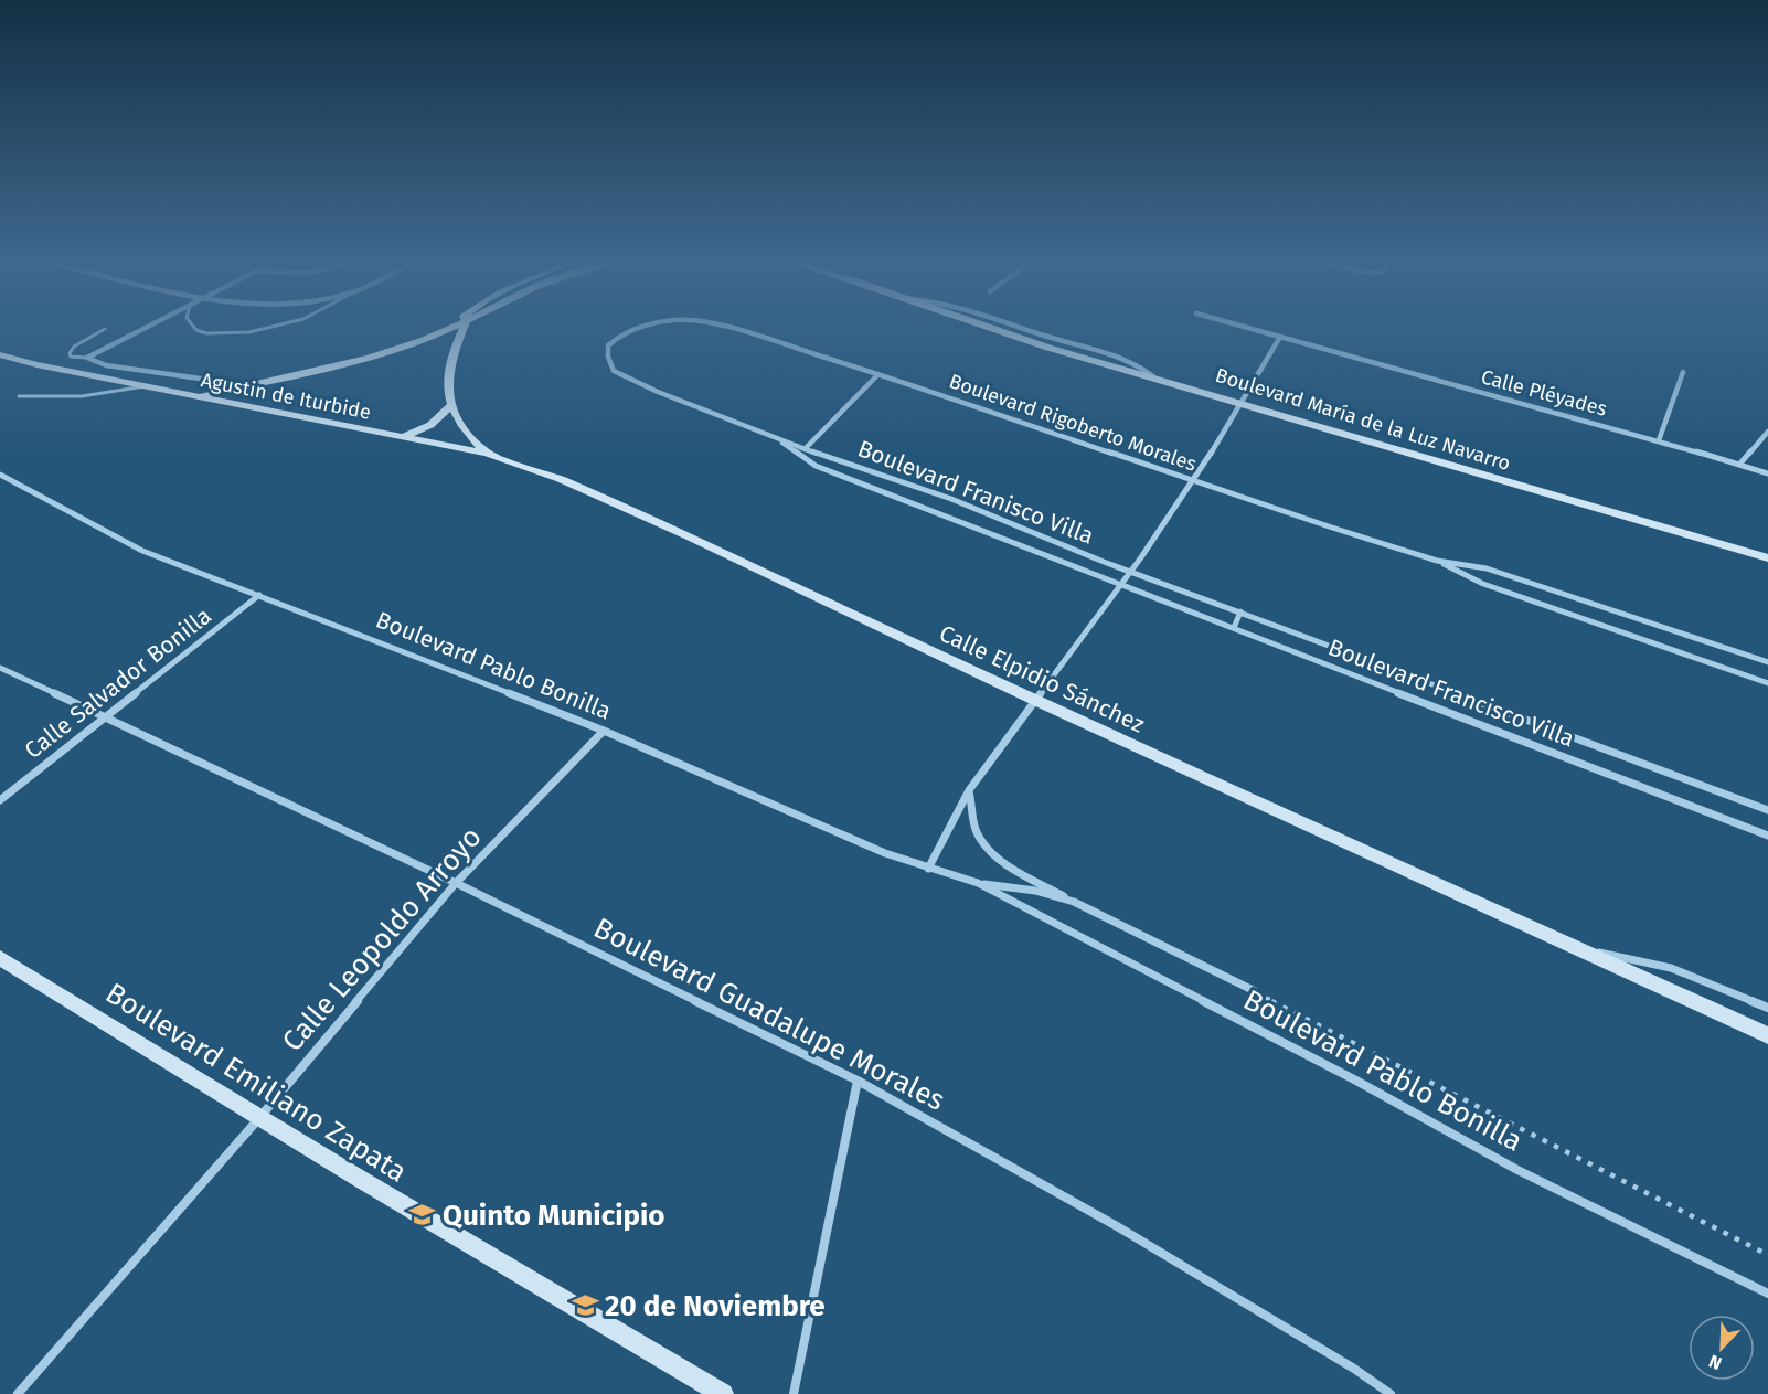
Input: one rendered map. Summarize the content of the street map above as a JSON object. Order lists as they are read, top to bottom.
{
  "streets": {
    "street": [
      "Calle Pléyades",
      "Agustin de Iturbide",
      "Boulevard María de la Luz Navarro",
      "Boulevard Rigoberto Morales",
      "Boulevard Franisco Villa",
      "Boulevard Pablo Bonilla",
      "Calle Elpidio Sánchez",
      "Calle Salvador Bonilla",
      "Boulevard Francisco Villa",
      "Calle Leopoldo Arroyo",
      "Boulevard Guadalupe Morales",
      "Boulevard Emiliano Zapata"
    ]
  },
  "crossings": [
    ["Agustin de Iturbide", "Calle Elpidio Sánchez"],
    ["Boulevard Rigoberto Morales", "Boulevard Franisco Villa"],
    ["Boulevard Rigoberto Morales", "Boulevard Francisco Villa"],
    ["Boulevard Franisco Villa", "Boulevard Francisco Villa"],
    ["Boulevard Pablo Bonilla", "Calle Salvador Bonilla"],
    ["Boulevard Pablo Bonilla", "Calle Leopoldo Arroyo"],
    ["Calle Salvador Bonilla", "Boulevard Guadalupe Morales"],
    ["Calle Leopoldo Arroyo", "Boulevard Guadalupe Morales"],
    ["Calle Leopoldo Arroyo", "Boulevard Emiliano Zapata"]
  ],
  "places": {
    "school or university": ["Quinto Municipio", "20 de Noviembre"]
  },
  "north": "bottom left"
}
